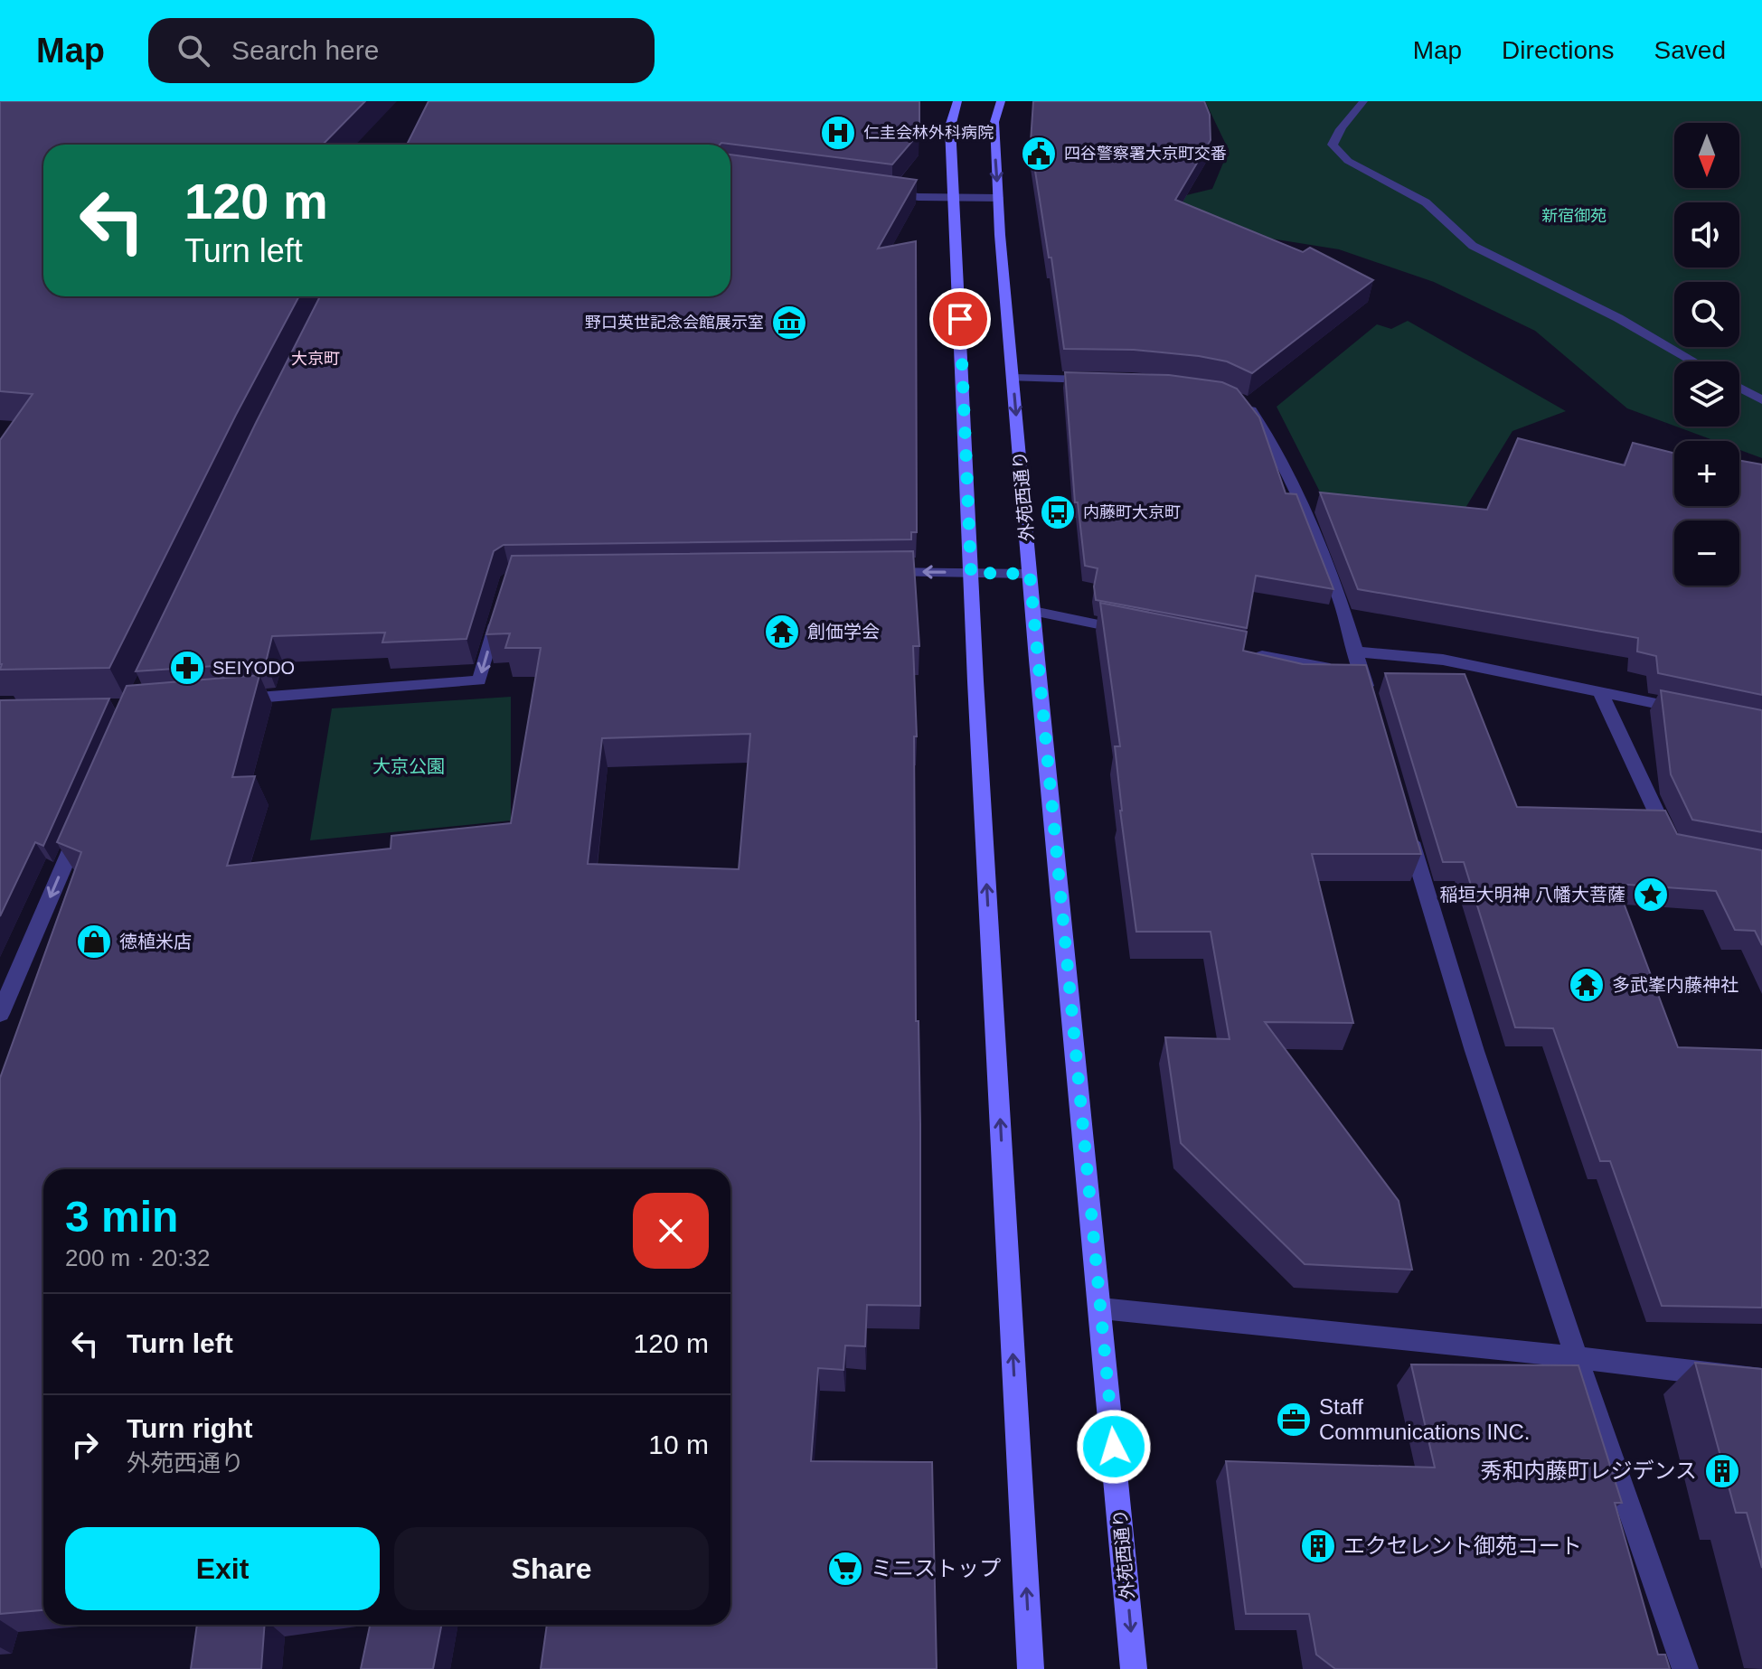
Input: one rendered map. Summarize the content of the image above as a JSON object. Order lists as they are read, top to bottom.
{
  "streets": {
    "main road": ["外苑西通り"]
  },
  "districts": ["大京町"],
  "parks": ["新宿御苑", "大京公園"],
  "places": {
    "hospital": ["仁圭会林外科病院"],
    "public building": ["四谷警察署大京町交番"],
    "museum": ["野口英世記念会館展示室"],
    "bus stop": ["内藤町大京町"],
    "temple": ["創価学会", "多武峯内藤神社"],
    "pharmacy": ["SEIYODO"],
    "place": ["稲垣大明神 八幡大菩薩"],
    "shop": ["徳植米店"],
    "office": ["Staff Communications INC."],
    "building": ["秀和内藤町レジデンス", "エクセレント御苑コート"],
    "supermarket": ["ミニストップ"]
  },
  "north": "bottom",
  "page": {
    "header": "Map",
    "search": "Search here",
    "nav": ["Map", "Directions", "Saved"],
    "map_buttons": ["+", "−"],
    "turn": ["120 m", "Turn left"],
    "heading": ["3 min", "200 m · 20:32"],
    "list": [
      {
        "name": "Turn left",
        "value": "120 m"
      },
      {
        "name": "Turn right",
        "note": "外苑西通り",
        "value": "10 m"
      }
    ],
    "buttons": ["Exit", "Share"]
  }
}
